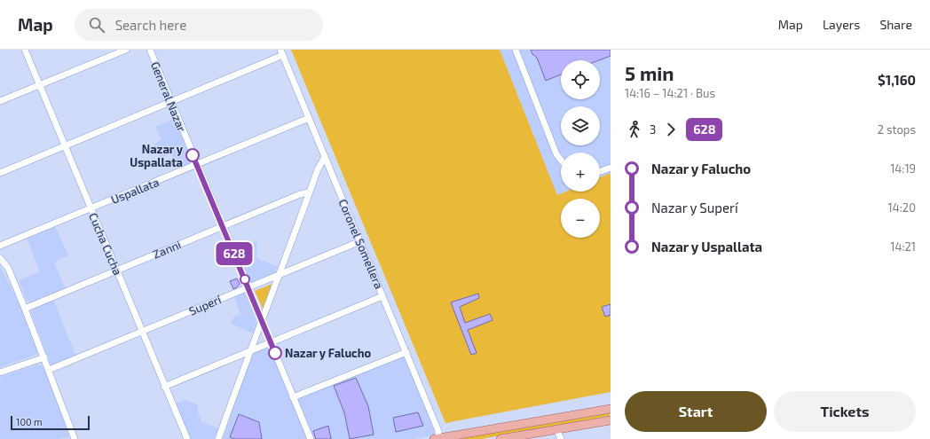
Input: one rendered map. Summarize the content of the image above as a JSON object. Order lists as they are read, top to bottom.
{
  "streets": {
    "street": [
      "General Nazar",
      "Uspallata",
      "Cucha Cucha",
      "Coronel Somellera",
      "Zanni",
      "Superí"
    ]
  },
  "crossings": [
    ["General Nazar", "Uspallata"],
    ["General Nazar", "Zanni"],
    ["General Nazar", "Superí"],
    ["Uspallata", "Cucha Cucha"],
    ["Uspallata", "Coronel Somellera"],
    ["Cucha Cucha", "Zanni"],
    ["Cucha Cucha", "Superí"],
    ["Coronel Somellera", "Superí"]
  ],
  "places": ["Nazar y Uspallata", "Nazar y Falucho"],
  "lines": ["bus line 628"],
  "scale_bar": "100 m",
  "page": {
    "header": "Map",
    "search": "Search here",
    "nav": ["Map", "Layers", "Share"],
    "on_map": "628",
    "heading": ["5 min", "14:16 – 14:21 · Bus", "$1,160"],
    "map_buttons": ["+", "−"],
    "legs": ["3", "628", "2 stops"],
    "list": [
      {
        "name": "Nazar y Falucho",
        "value": "14:19"
      },
      {
        "name": "Nazar y Superí",
        "value": "14:20"
      },
      {
        "name": "Nazar y Uspallata",
        "value": "14:21"
      }
    ],
    "buttons": ["Start", "Tickets"],
    "scale": "100 m"
  }
}
